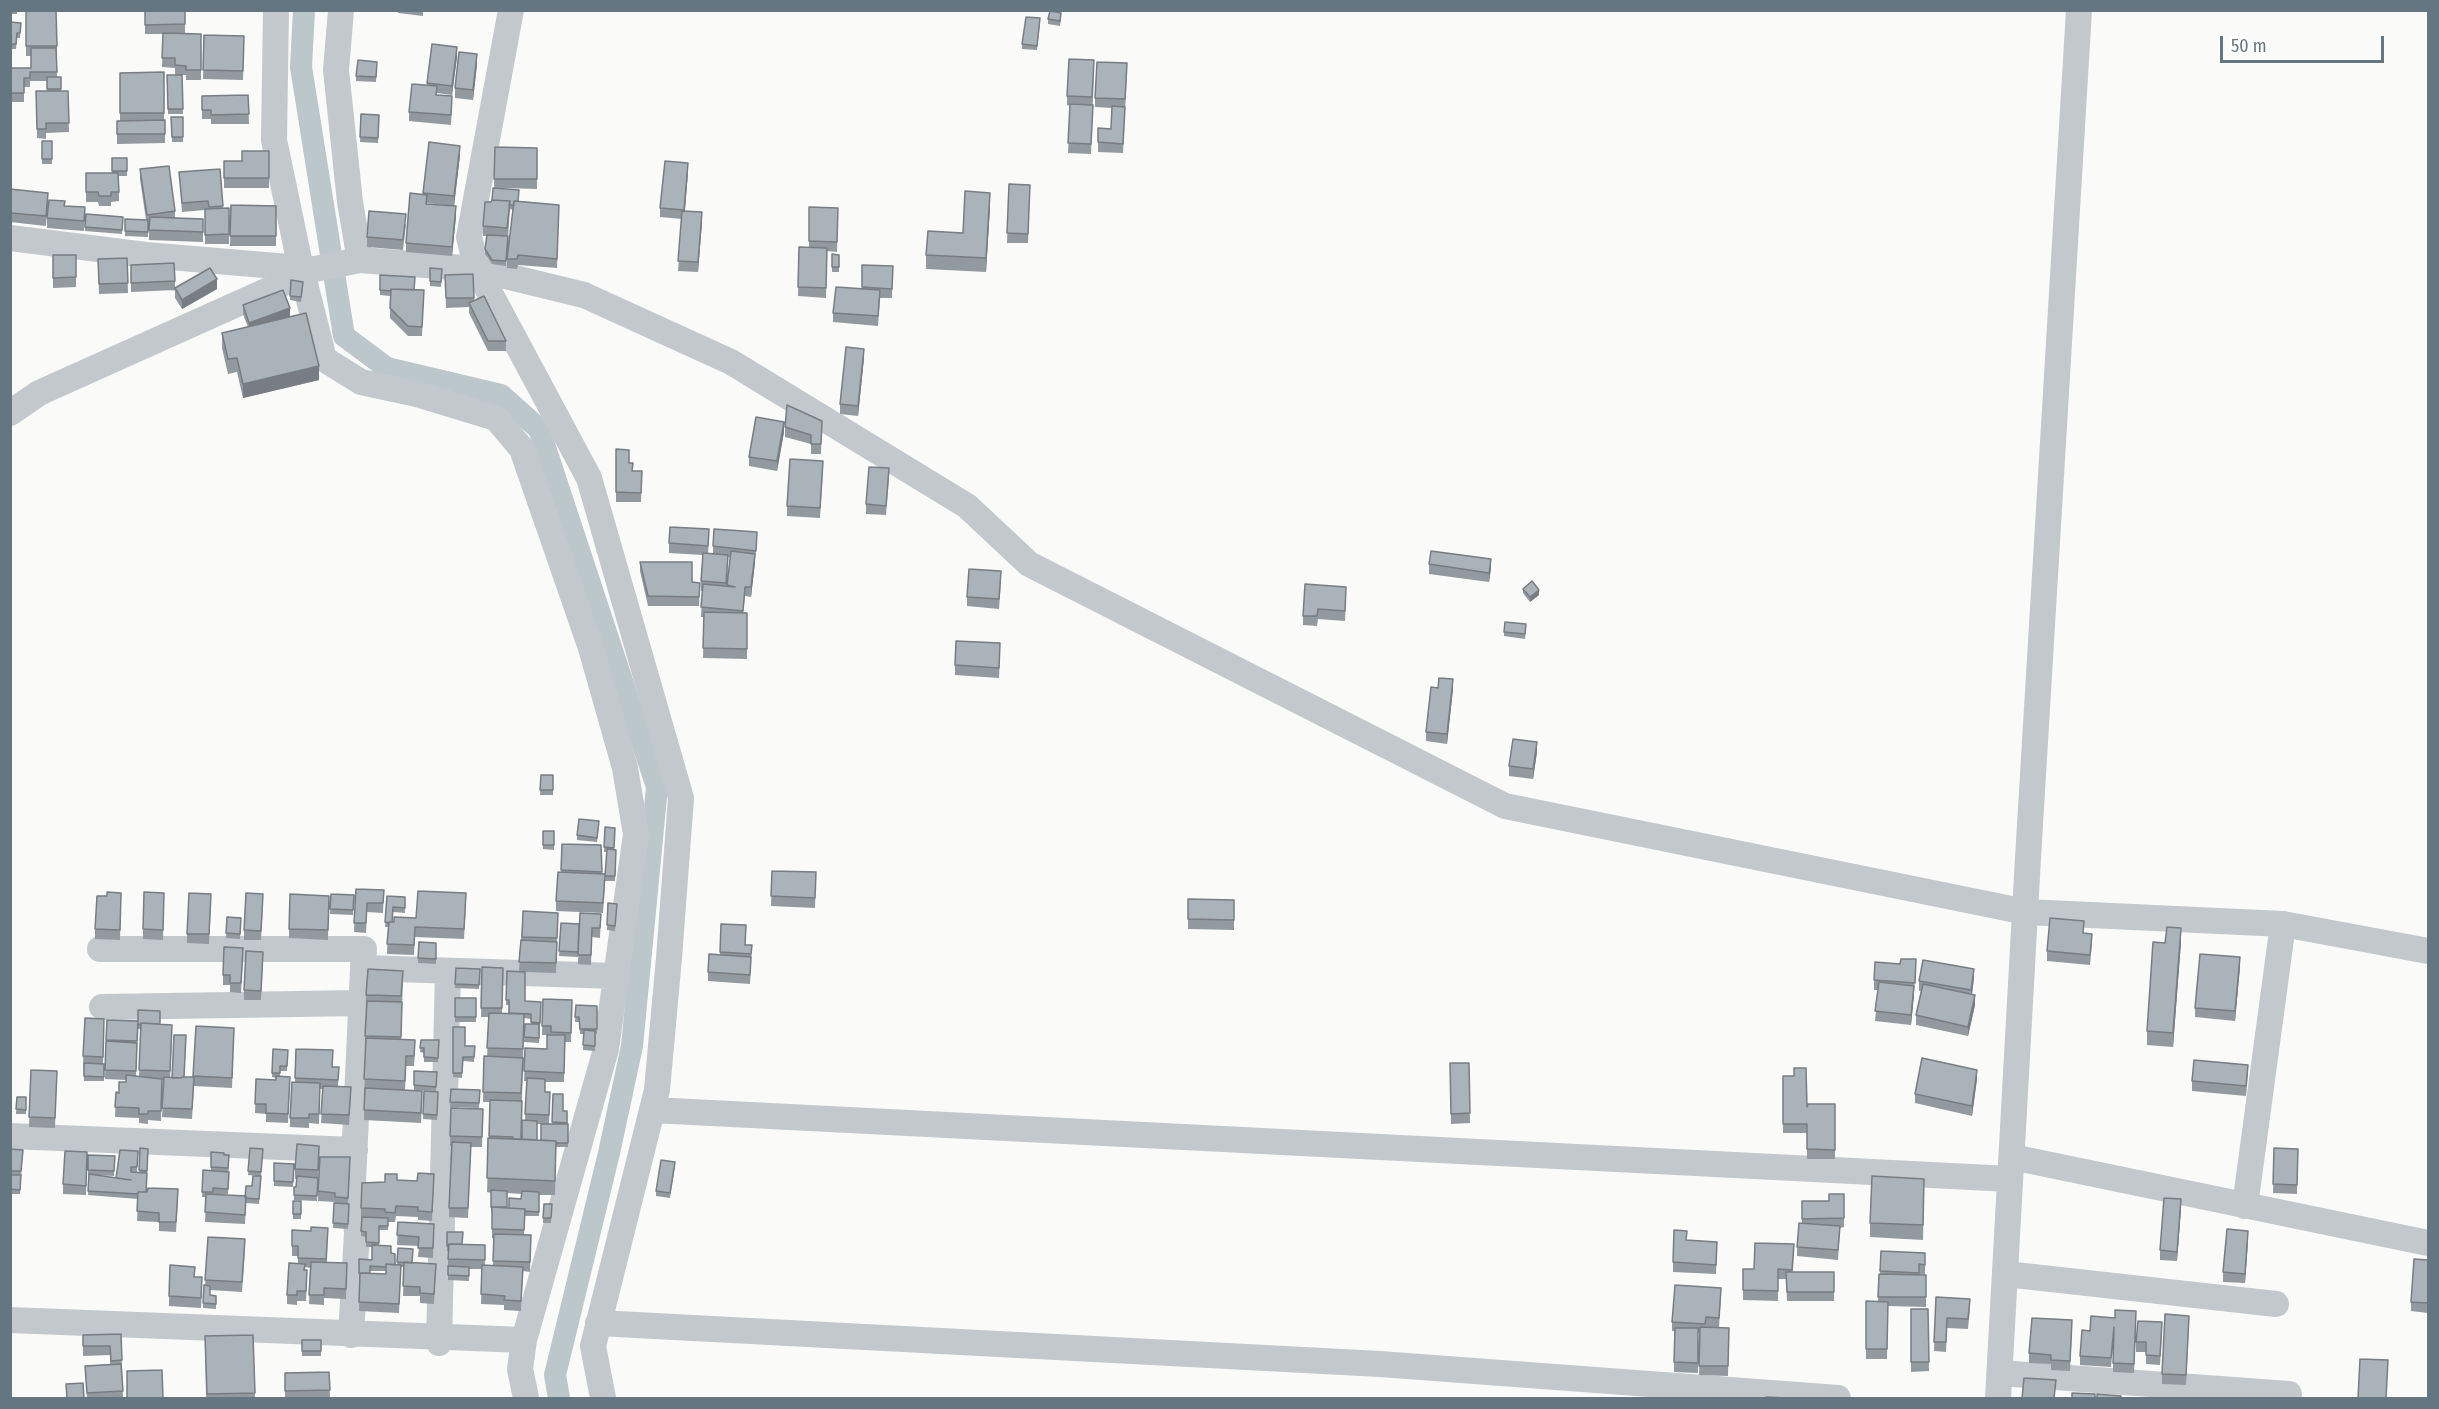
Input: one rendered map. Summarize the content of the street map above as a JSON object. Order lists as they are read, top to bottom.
{
  "scale_bar": "50 m"
}
